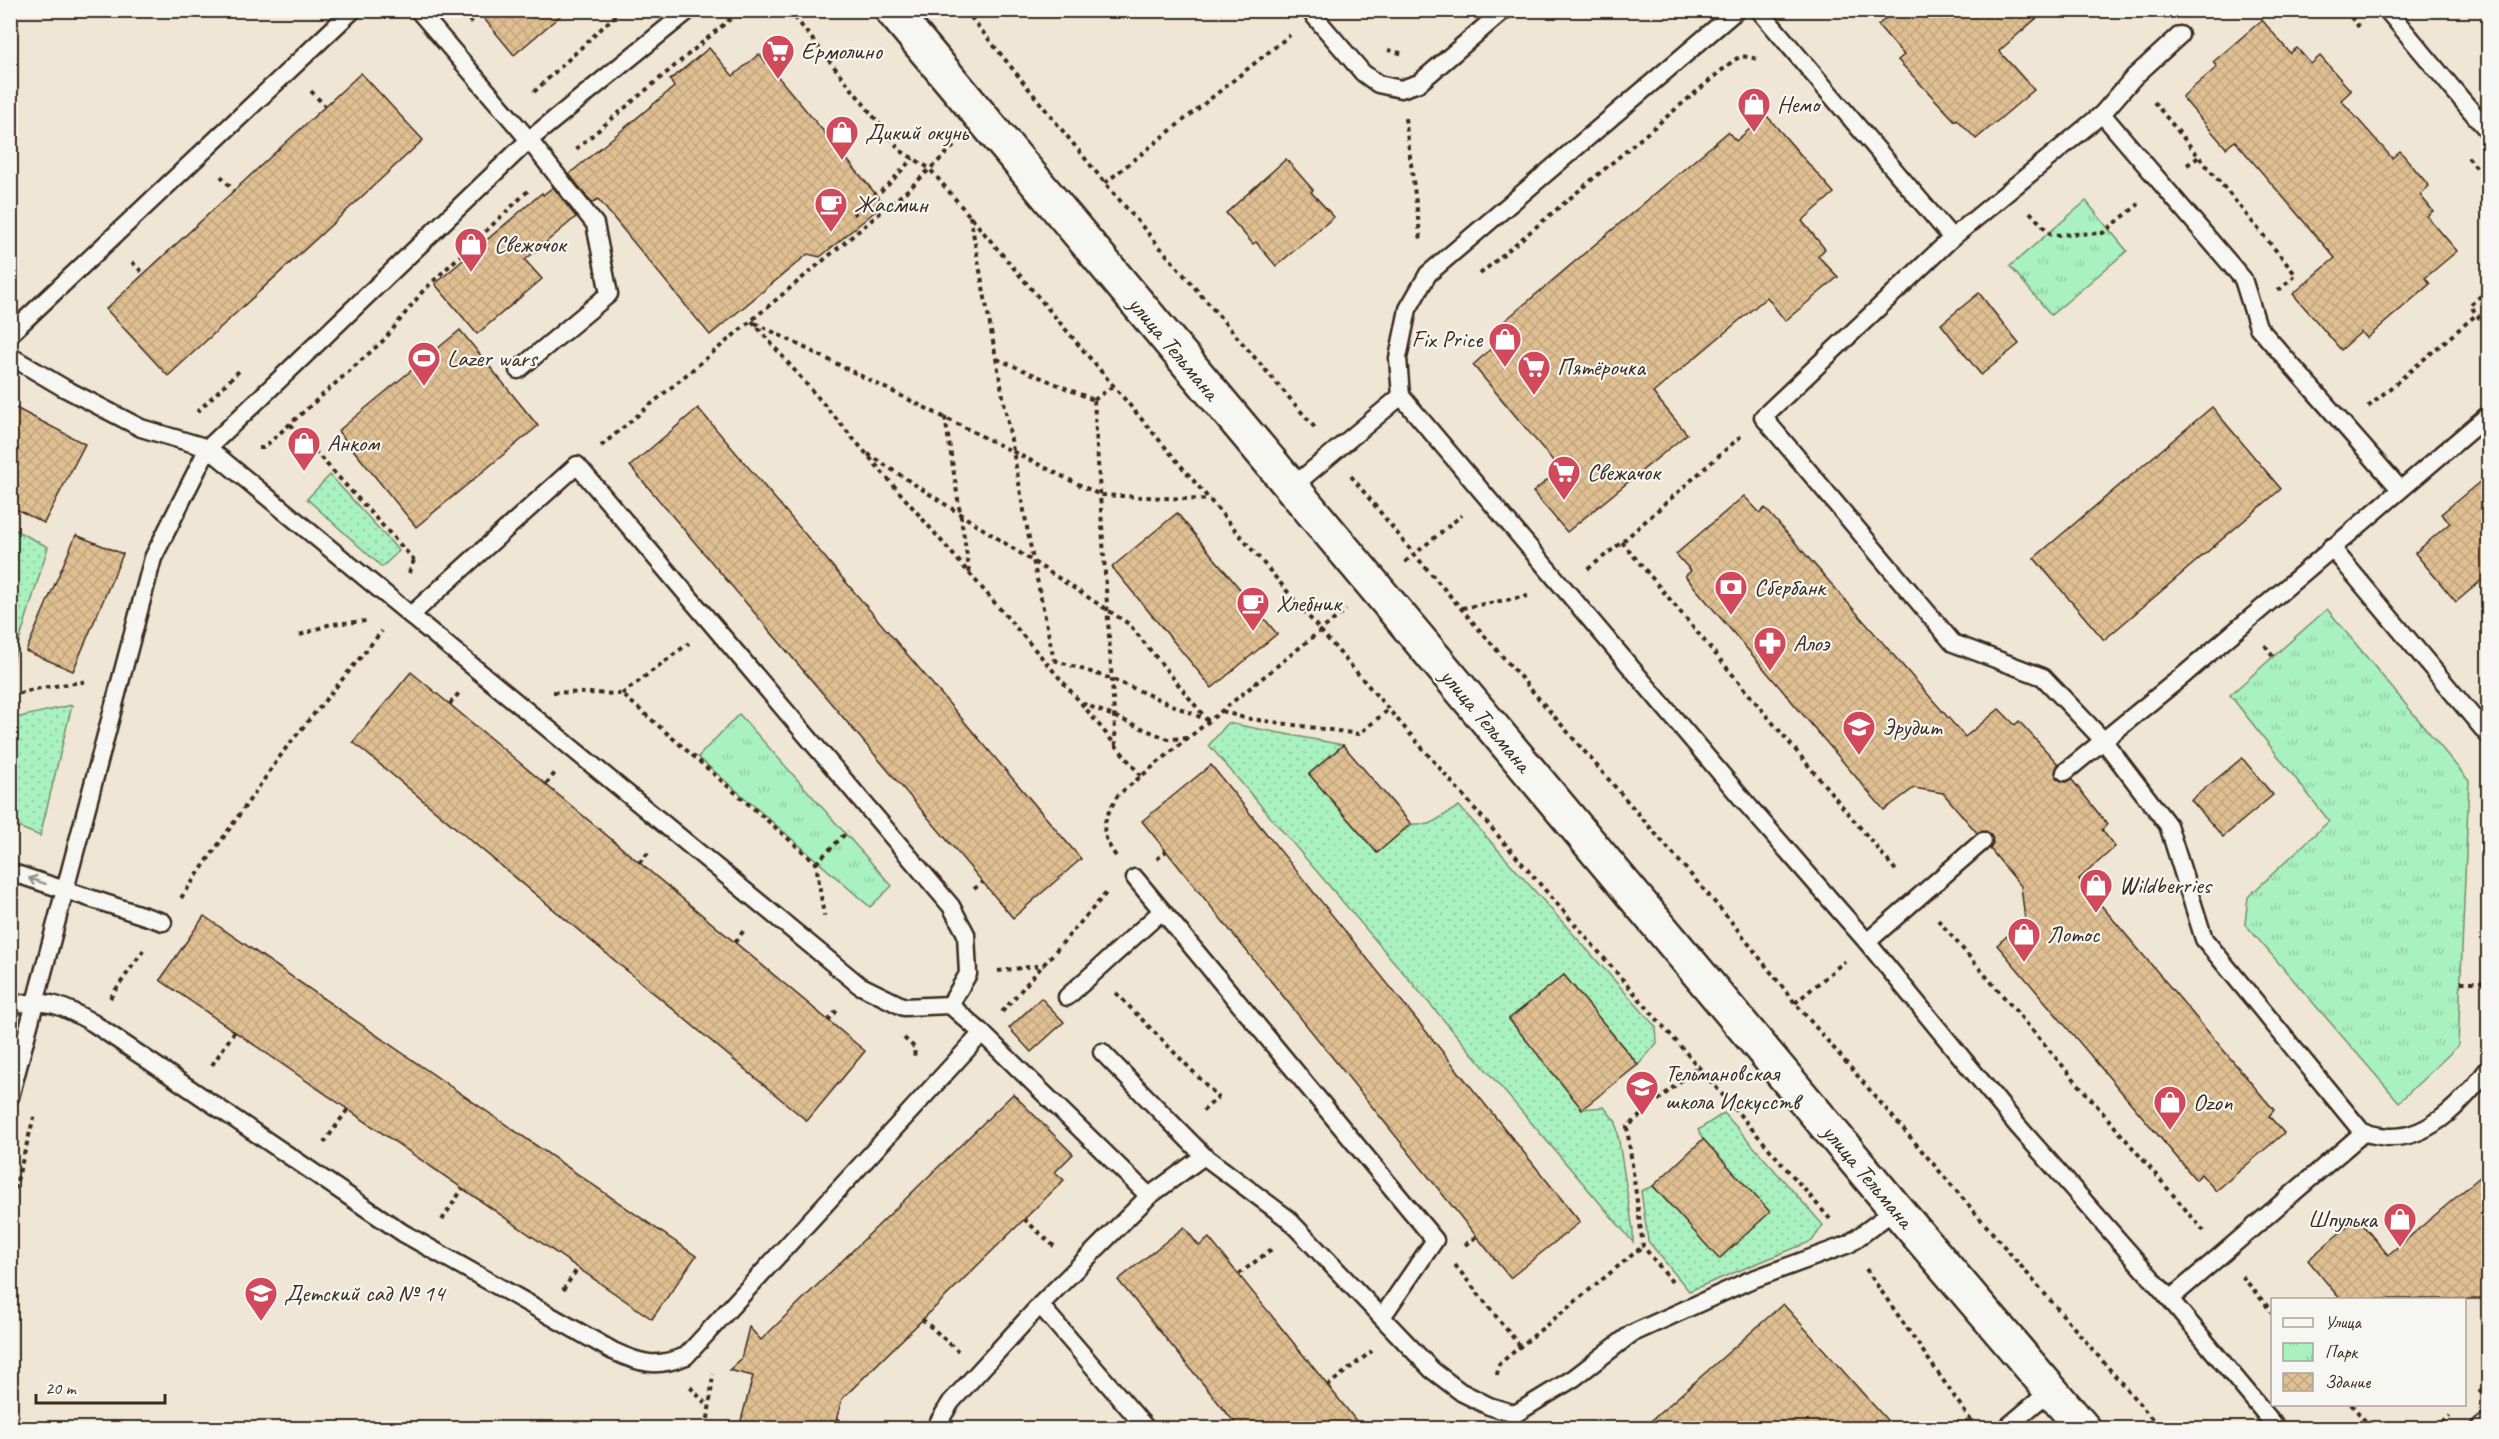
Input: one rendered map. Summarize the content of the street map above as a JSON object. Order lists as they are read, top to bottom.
{
  "streets": {
    "main road": ["улица Тельмана"]
  },
  "places": {
    "supermarket": ["Ермолино", "Пятёрочка", "Свежачок"],
    "shop": [
      "Немо",
      "Дикий окунь",
      "Свежочок",
      "Fix Price",
      "Анком",
      "Wildberries",
      "Лотос",
      "Ozon",
      "Шпулька"
    ],
    "cafe": ["Жасмин", "Хлебник"],
    "sports": ["Lazer wars"],
    "bank": ["Сбербанк"],
    "pharmacy": ["Алоэ"],
    "school or university": ["Эрудит", "Тельмановская школа Искусств", "Детский сад № 14"]
  },
  "legend": ["Улица", "Парк", "Здание"],
  "scale_bar": "20 m"
}
